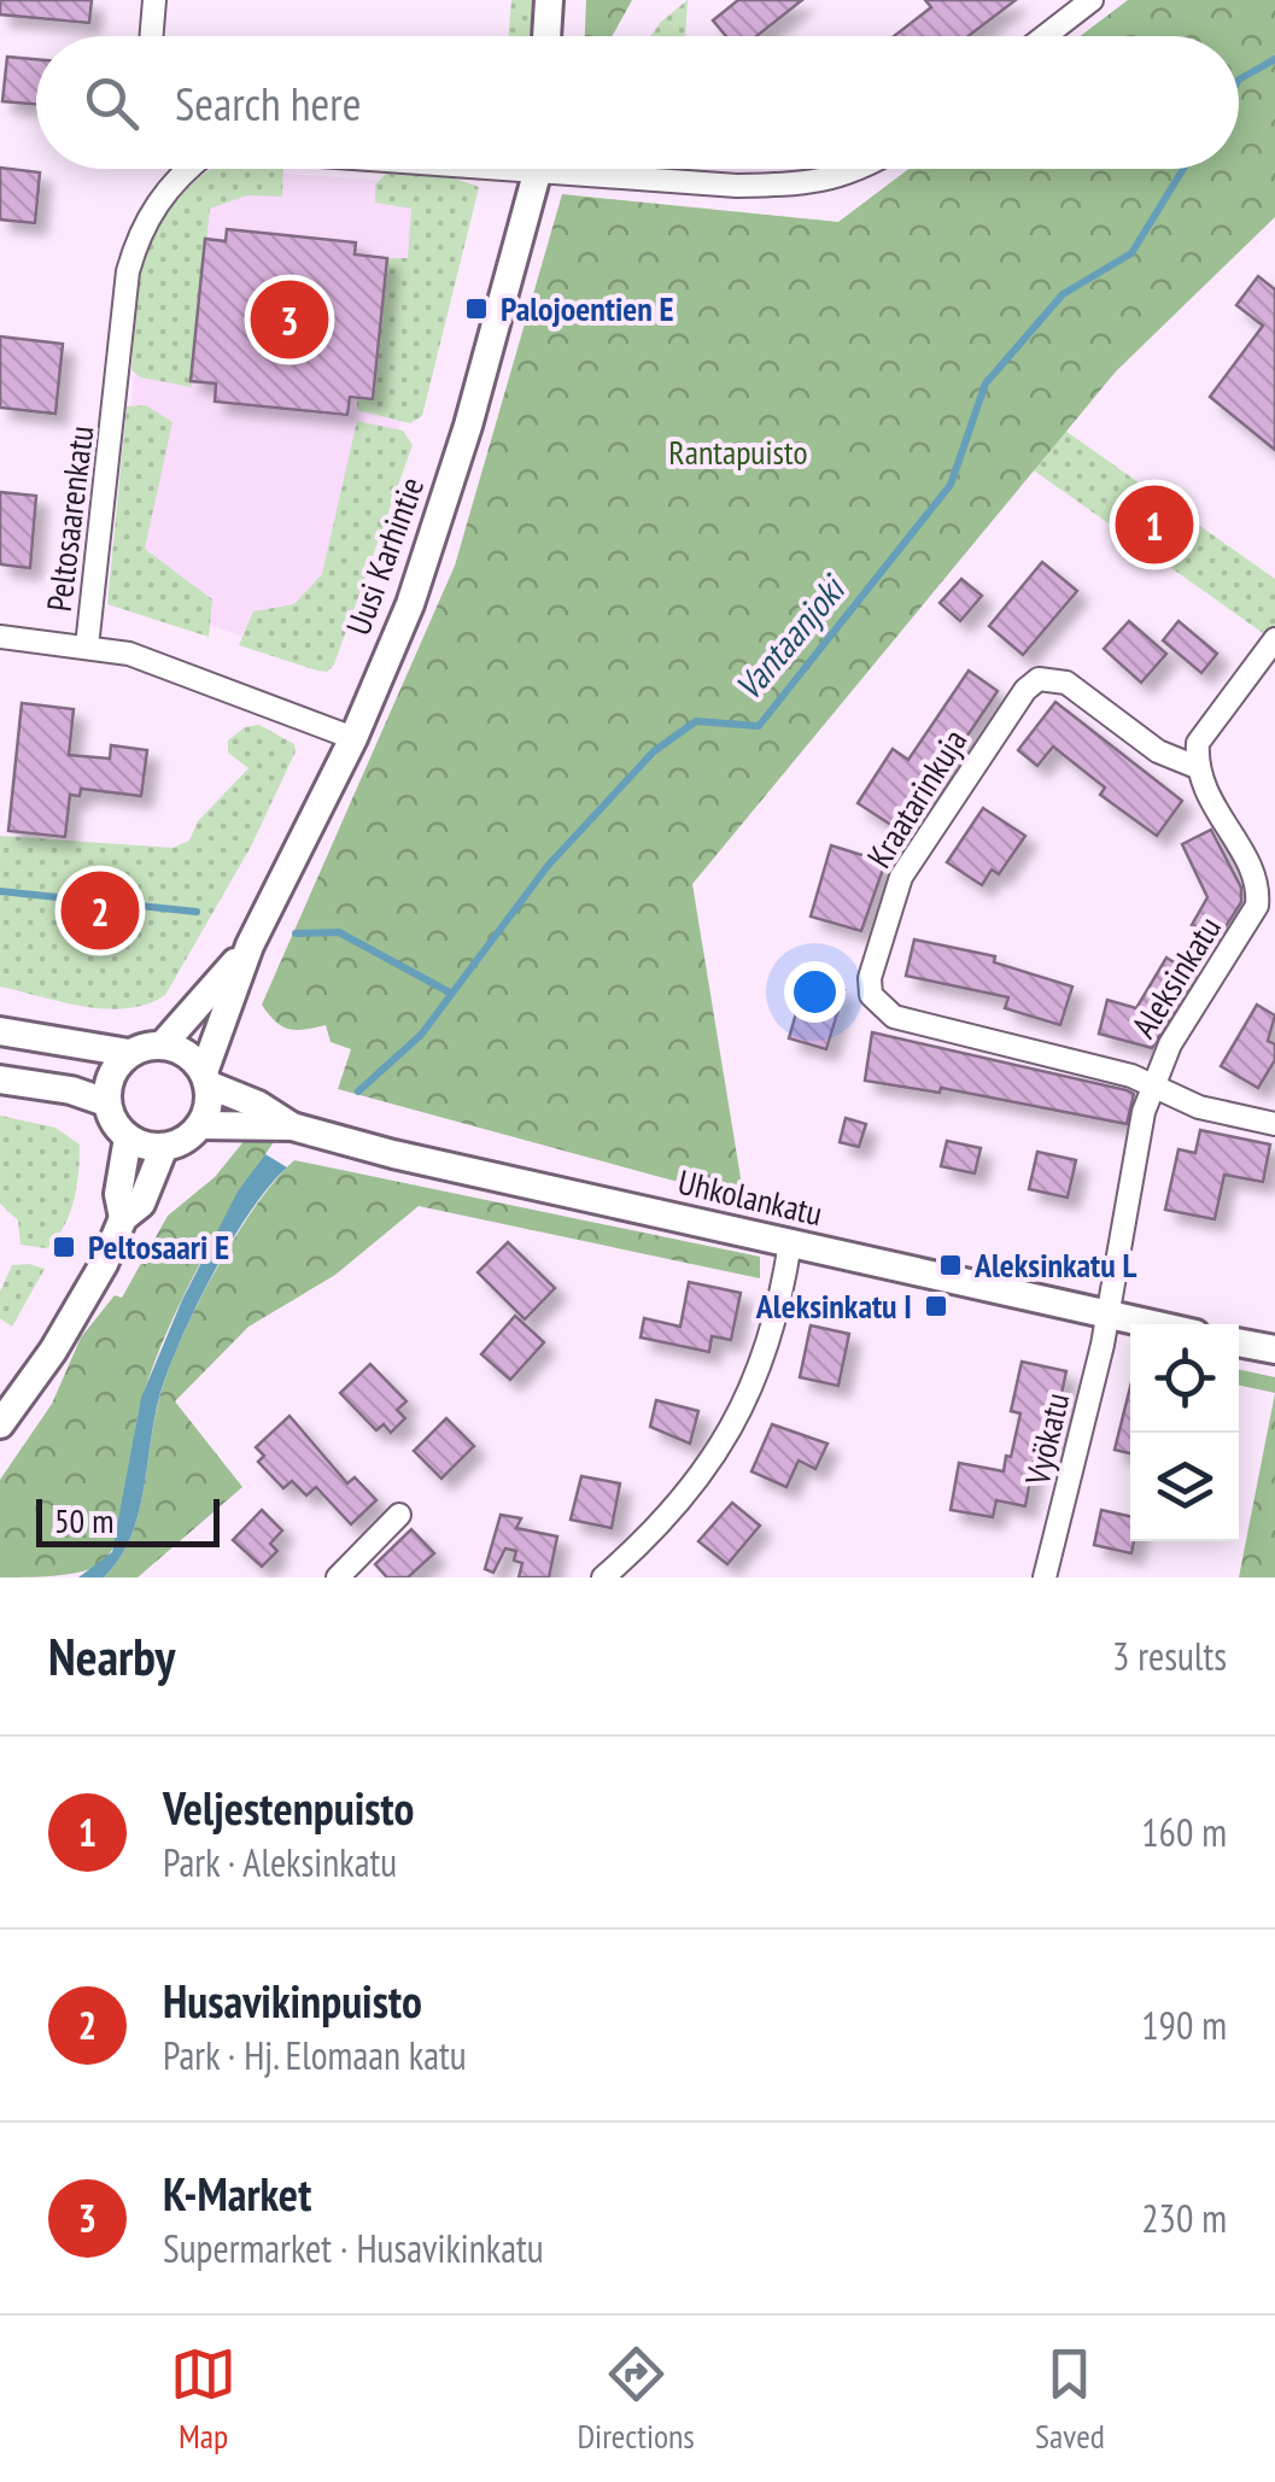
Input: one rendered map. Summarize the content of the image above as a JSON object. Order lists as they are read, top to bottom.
{
  "streets": {
    "street": [
      "Peltosaarenkatu",
      "Uusi Karhintie",
      "Kraatarinkuja",
      "Aleksinkatu",
      "Uhkolankatu",
      "Vyökatu"
    ]
  },
  "crossings": [
    ["Peltosaarenkatu", "Uusi Karhintie"],
    ["Uusi Karhintie", "Uhkolankatu"],
    ["Kraatarinkuja", "Aleksinkatu"],
    ["Aleksinkatu", "Uhkolankatu"],
    ["Aleksinkatu", "Vyökatu"],
    ["Uhkolankatu", "Vyökatu"]
  ],
  "water": ["Vantaanjoki"],
  "parks": ["Rantapuisto"],
  "places": {
    "transit": [
      "Palojoentien E",
      "Peltosaari E",
      "Aleksinkatu L",
      "Aleksinkatu I"
    ]
  },
  "scale_bar": "50 m",
  "page": {
    "search": "Search here",
    "pins": ["3", "1", "2"],
    "scale": "50 m",
    "heading": ["Nearby", "3 results"],
    "list": [
      {
        "mark": "1",
        "name": "Veljestenpuisto",
        "note": "Park · Aleksinkatu",
        "value": "160 m"
      },
      {
        "mark": "2",
        "name": "Husavikinpuisto",
        "note": "Park · Hj. Elomaan katu",
        "value": "190 m"
      },
      {
        "mark": "3",
        "name": "K-Market",
        "note": "Supermarket · Husavikinkatu",
        "value": "230 m"
      }
    ],
    "nav": ["Map", "Directions", "Saved"]
  }
}
